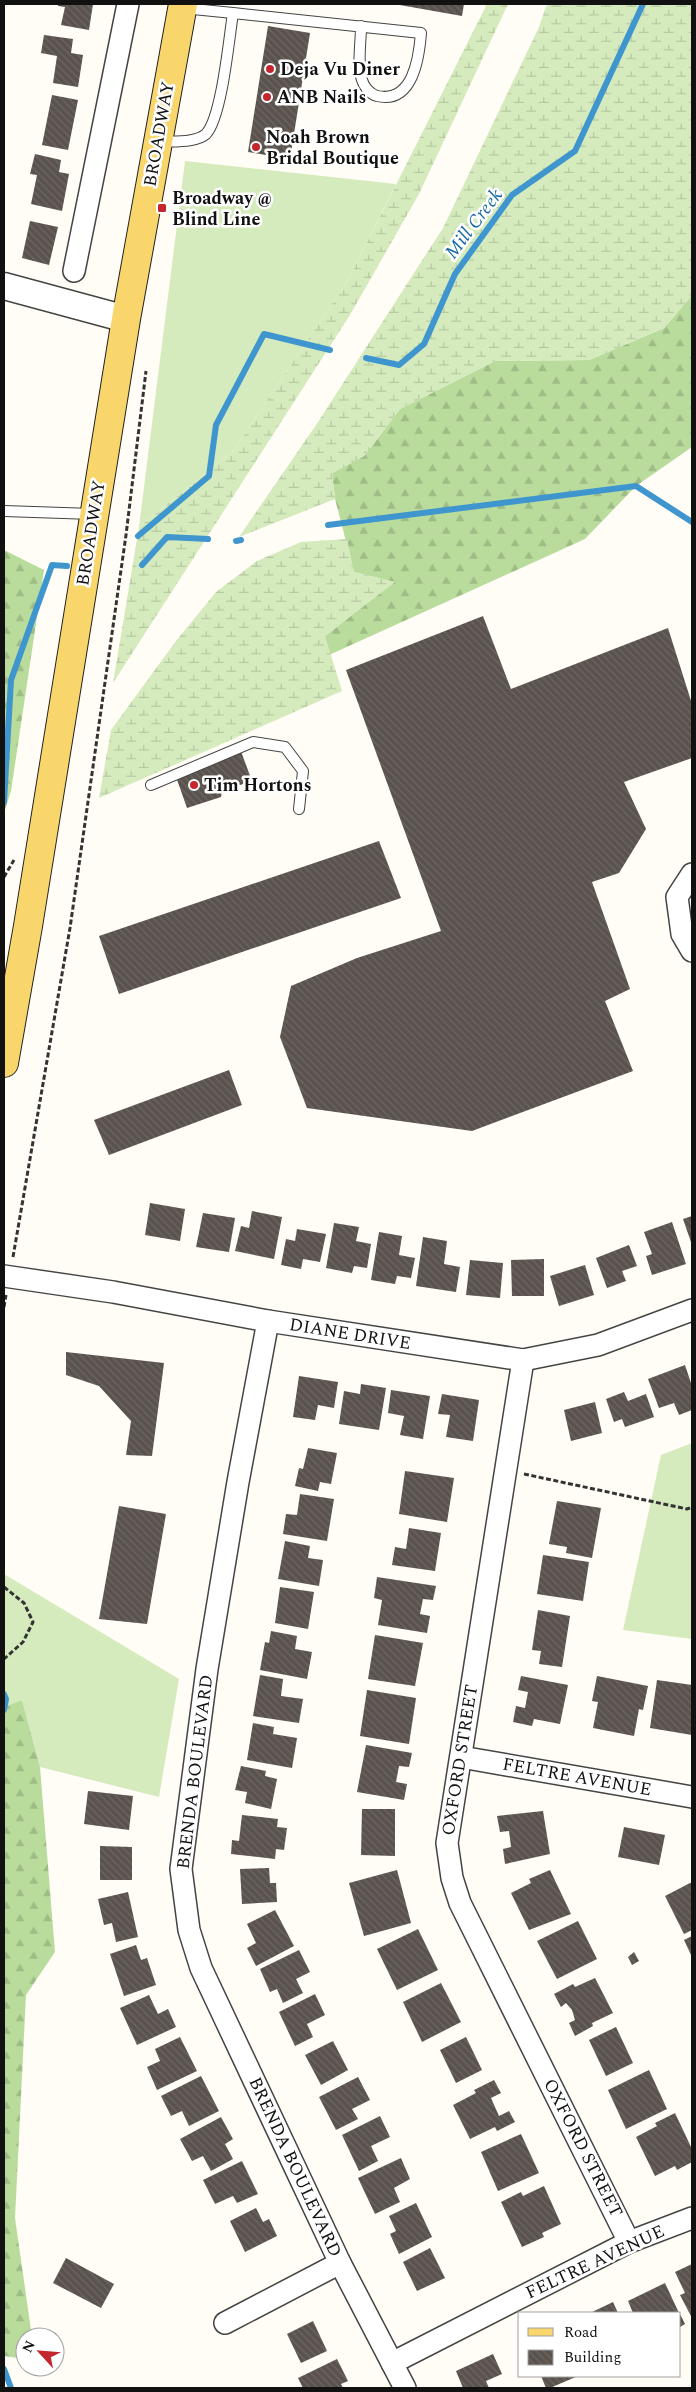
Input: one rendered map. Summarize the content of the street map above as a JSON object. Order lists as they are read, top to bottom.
{
  "streets": {
    "main road": ["BROADWAY"],
    "street": [
      "DIANE DRIVE",
      "OXFORD STREET",
      "BRENDA BOULEVARD",
      "FELTRE AVENUE"
    ]
  },
  "crossings": [
    ["DIANE DRIVE", "OXFORD STREET"],
    ["DIANE DRIVE", "BRENDA BOULEVARD"],
    ["OXFORD STREET", "FELTRE AVENUE"],
    ["BRENDA BOULEVARD", "FELTRE AVENUE"]
  ],
  "water": ["Mill Creek"],
  "places": {
    "other": [
      "Deja Vu Diner",
      "ANB Nails",
      "Noah Brown Bridal Boutique",
      "Tim Hortons"
    ],
    "transit": ["Broadway @ Blind Line"]
  },
  "legend": ["Road", "Building"],
  "north": "top left"
}
